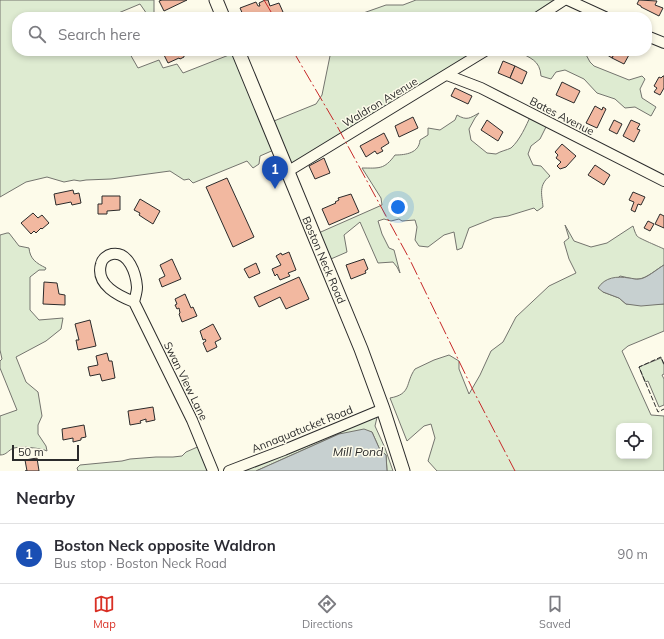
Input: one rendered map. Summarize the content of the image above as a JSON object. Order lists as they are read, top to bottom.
{
  "streets": {
    "main road": ["Boston Neck Road"],
    "street": [
      "Waldron Avenue",
      "Bates Avenue",
      "Swan View Lane",
      "Annaquatucket Road"
    ]
  },
  "crossings": [
    ["Waldron Avenue", "Bates Avenue"],
    ["Waldron Avenue", "Boston Neck Road"],
    ["Boston Neck Road", "Annaquatucket Road"]
  ],
  "water": ["Mill Pond"],
  "scale_bar": "50 m",
  "page": {
    "search": "Search here",
    "pins": "1",
    "scale": "50 m",
    "heading": "Nearby",
    "list": [
      {
        "mark": "1",
        "name": "Boston Neck opposite Waldron",
        "note": "Bus stop · Boston Neck Road",
        "value": "90 m"
      }
    ],
    "nav": ["Map", "Directions", "Saved"]
  }
}
